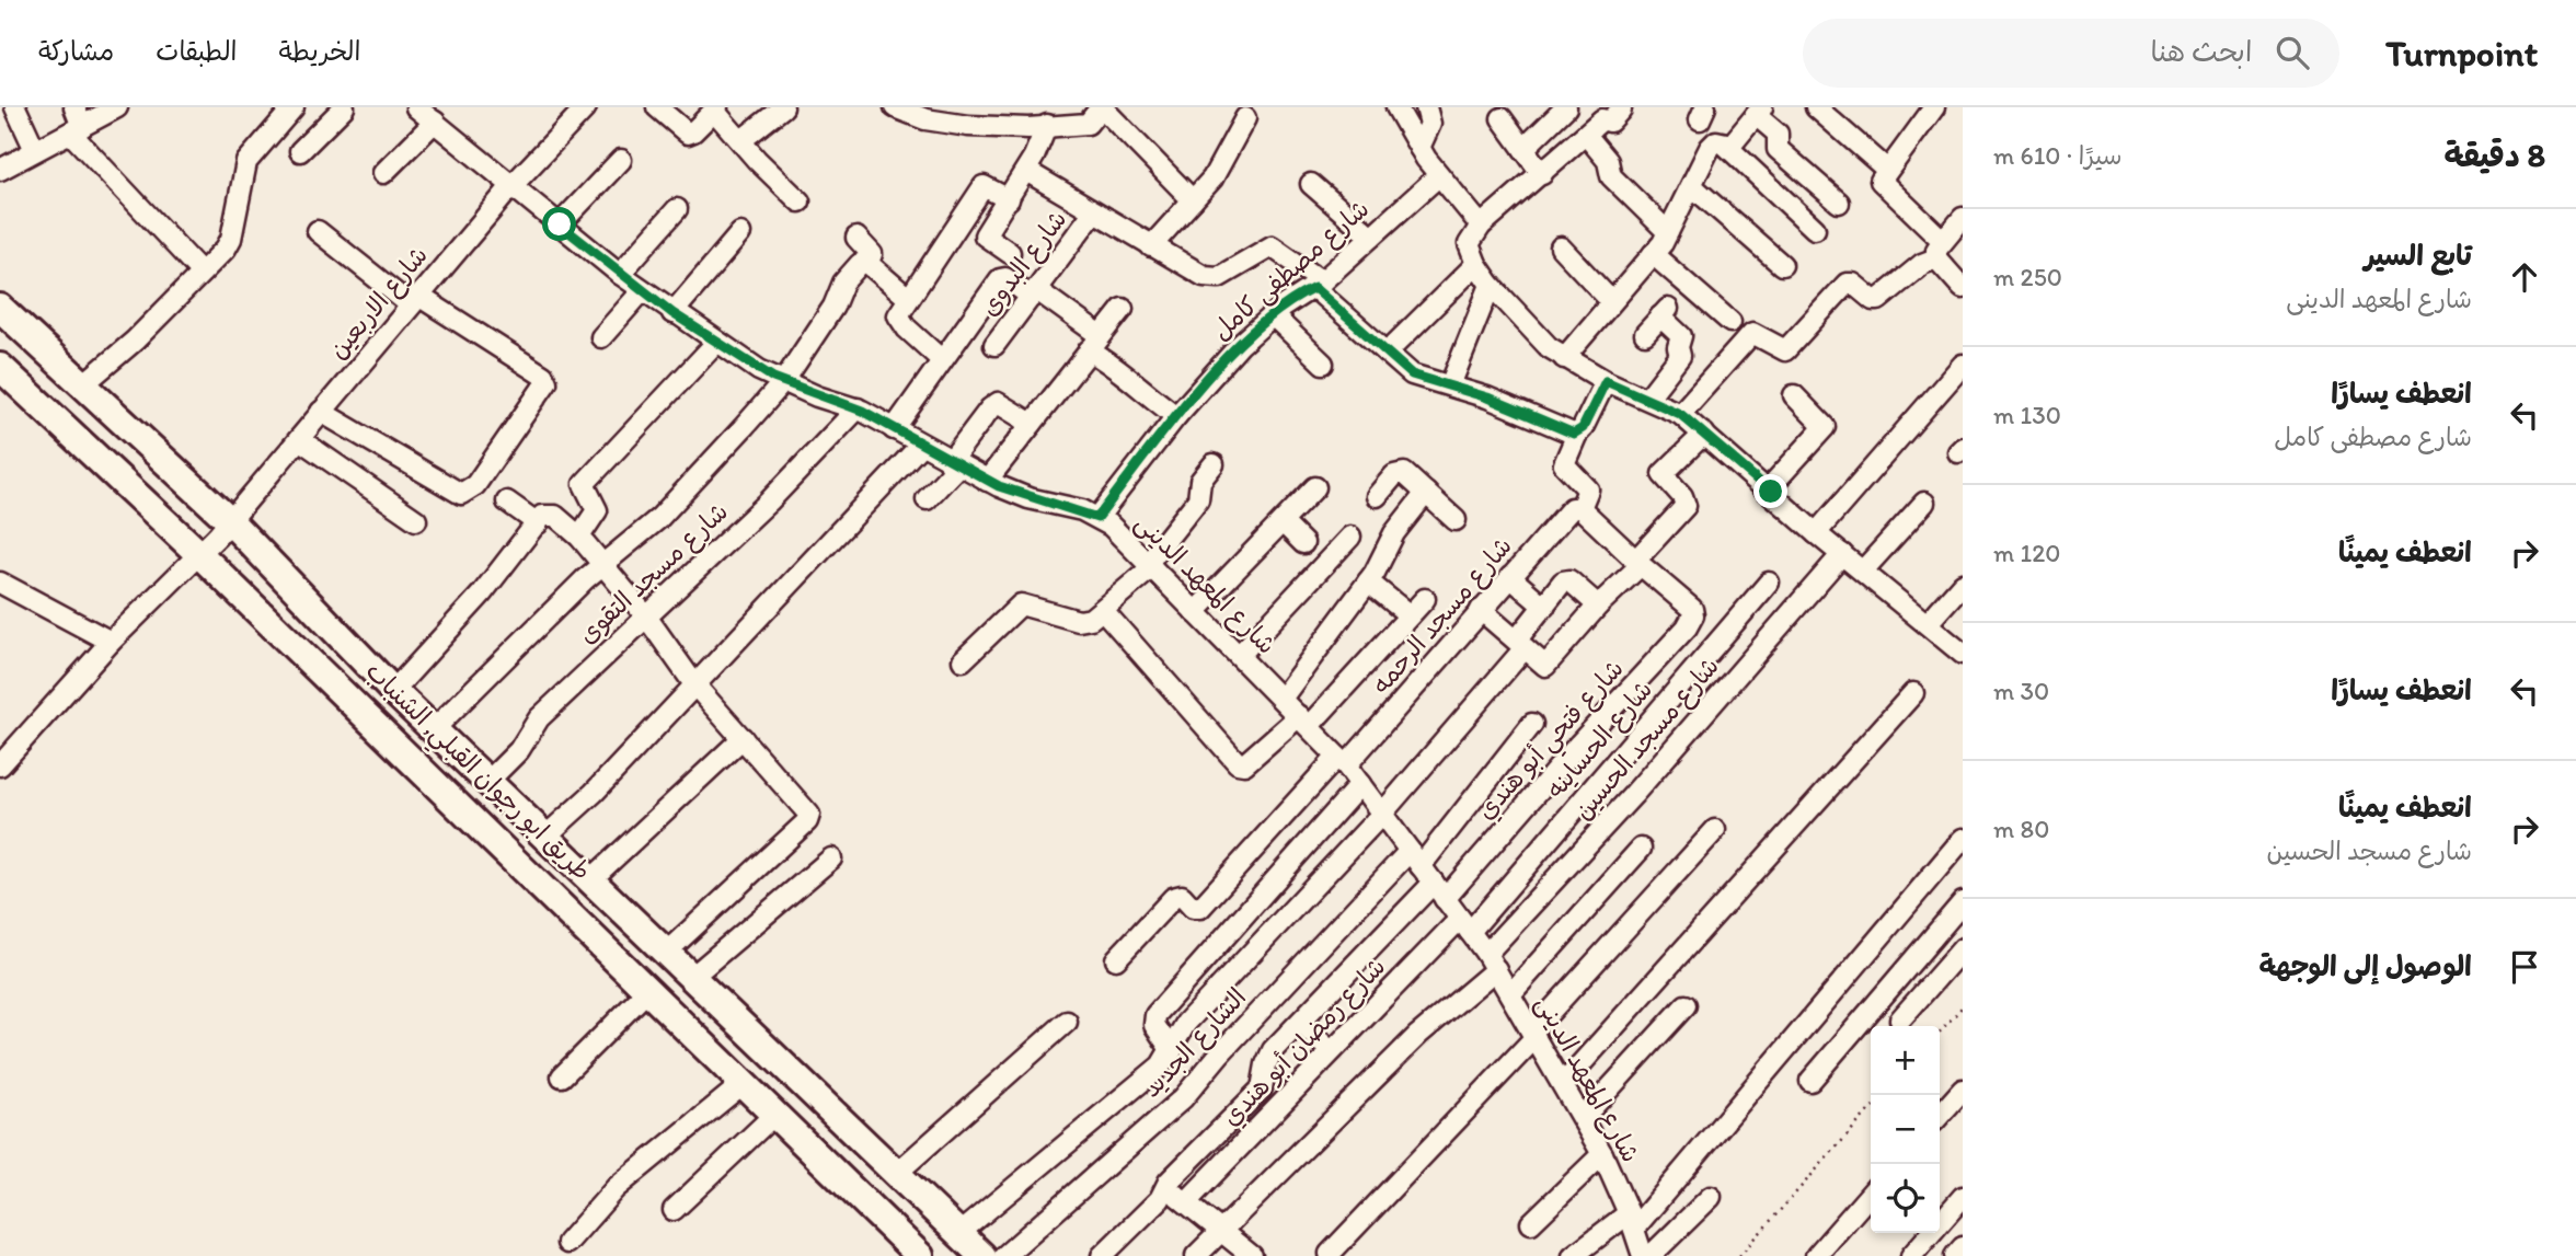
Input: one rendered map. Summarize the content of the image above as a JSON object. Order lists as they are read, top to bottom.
{
  "streets": {
    "street": [
      "شارع البدوى",
      "شارع مصطفى كامل",
      "شارع الاربعين",
      "شارع مسجد التقوى",
      "شارع المعهد الدينى",
      "شارع مسجد الرحمه",
      "شارع مسجد الحسين",
      "شارع فتحي أبو هندي",
      "شارع الحساينه",
      "طريق ابو رجوان القبلي, الشنباب",
      "شارع رمضان أبو هندي",
      "الشارع الجديد"
    ]
  },
  "crossings": [
    ["شارع مصطفى كامل", "شارع المعهد الدينى"],
    ["شارع الاربعين", "شارع المعهد الدينى"],
    ["شارع الاربعين", "طريق ابو رجوان القبلي, الشنباب"],
    ["شارع مسجد التقوى", "شارع المعهد الدينى"],
    ["شارع مسجد التقوى", "طريق ابو رجوان القبلي, الشنباب"],
    ["شارع المعهد الدينى", "شارع مسجد الرحمه"],
    ["شارع المعهد الدينى", "شارع مسجد الحسين"],
    ["شارع المعهد الدينى", "شارع فتحي أبو هندي"],
    ["شارع المعهد الدينى", "شارع الحساينه"],
    ["شارع المعهد الدينى", "شارع رمضان أبو هندي"],
    ["شارع المعهد الدينى", "الشارع الجديد"],
    ["شارع الحساينه", "شارع رمضان أبو هندي"]
  ],
  "page": {
    "header": "Turnpoint",
    "search": "ابحث هنا",
    "nav": ["الخريطة", "الطبقات", "مشاركة"],
    "heading": ["8 دقيقة", "سيرًا · 610 m"],
    "list": [
      ["تابع السير", "شارع المعهد الدينى", "250 m"],
      ["انعطف يسارًا", "شارع مصطفى كامل", "130 m"],
      ["انعطف يمينًا", "120 m"],
      ["انعطف يسارًا", "30 m"],
      ["انعطف يمينًا", "شارع مسجد الحسين", "80 m"],
      "الوصول إلى الوجهة"
    ],
    "map_buttons": ["+", "−"]
  }
}
